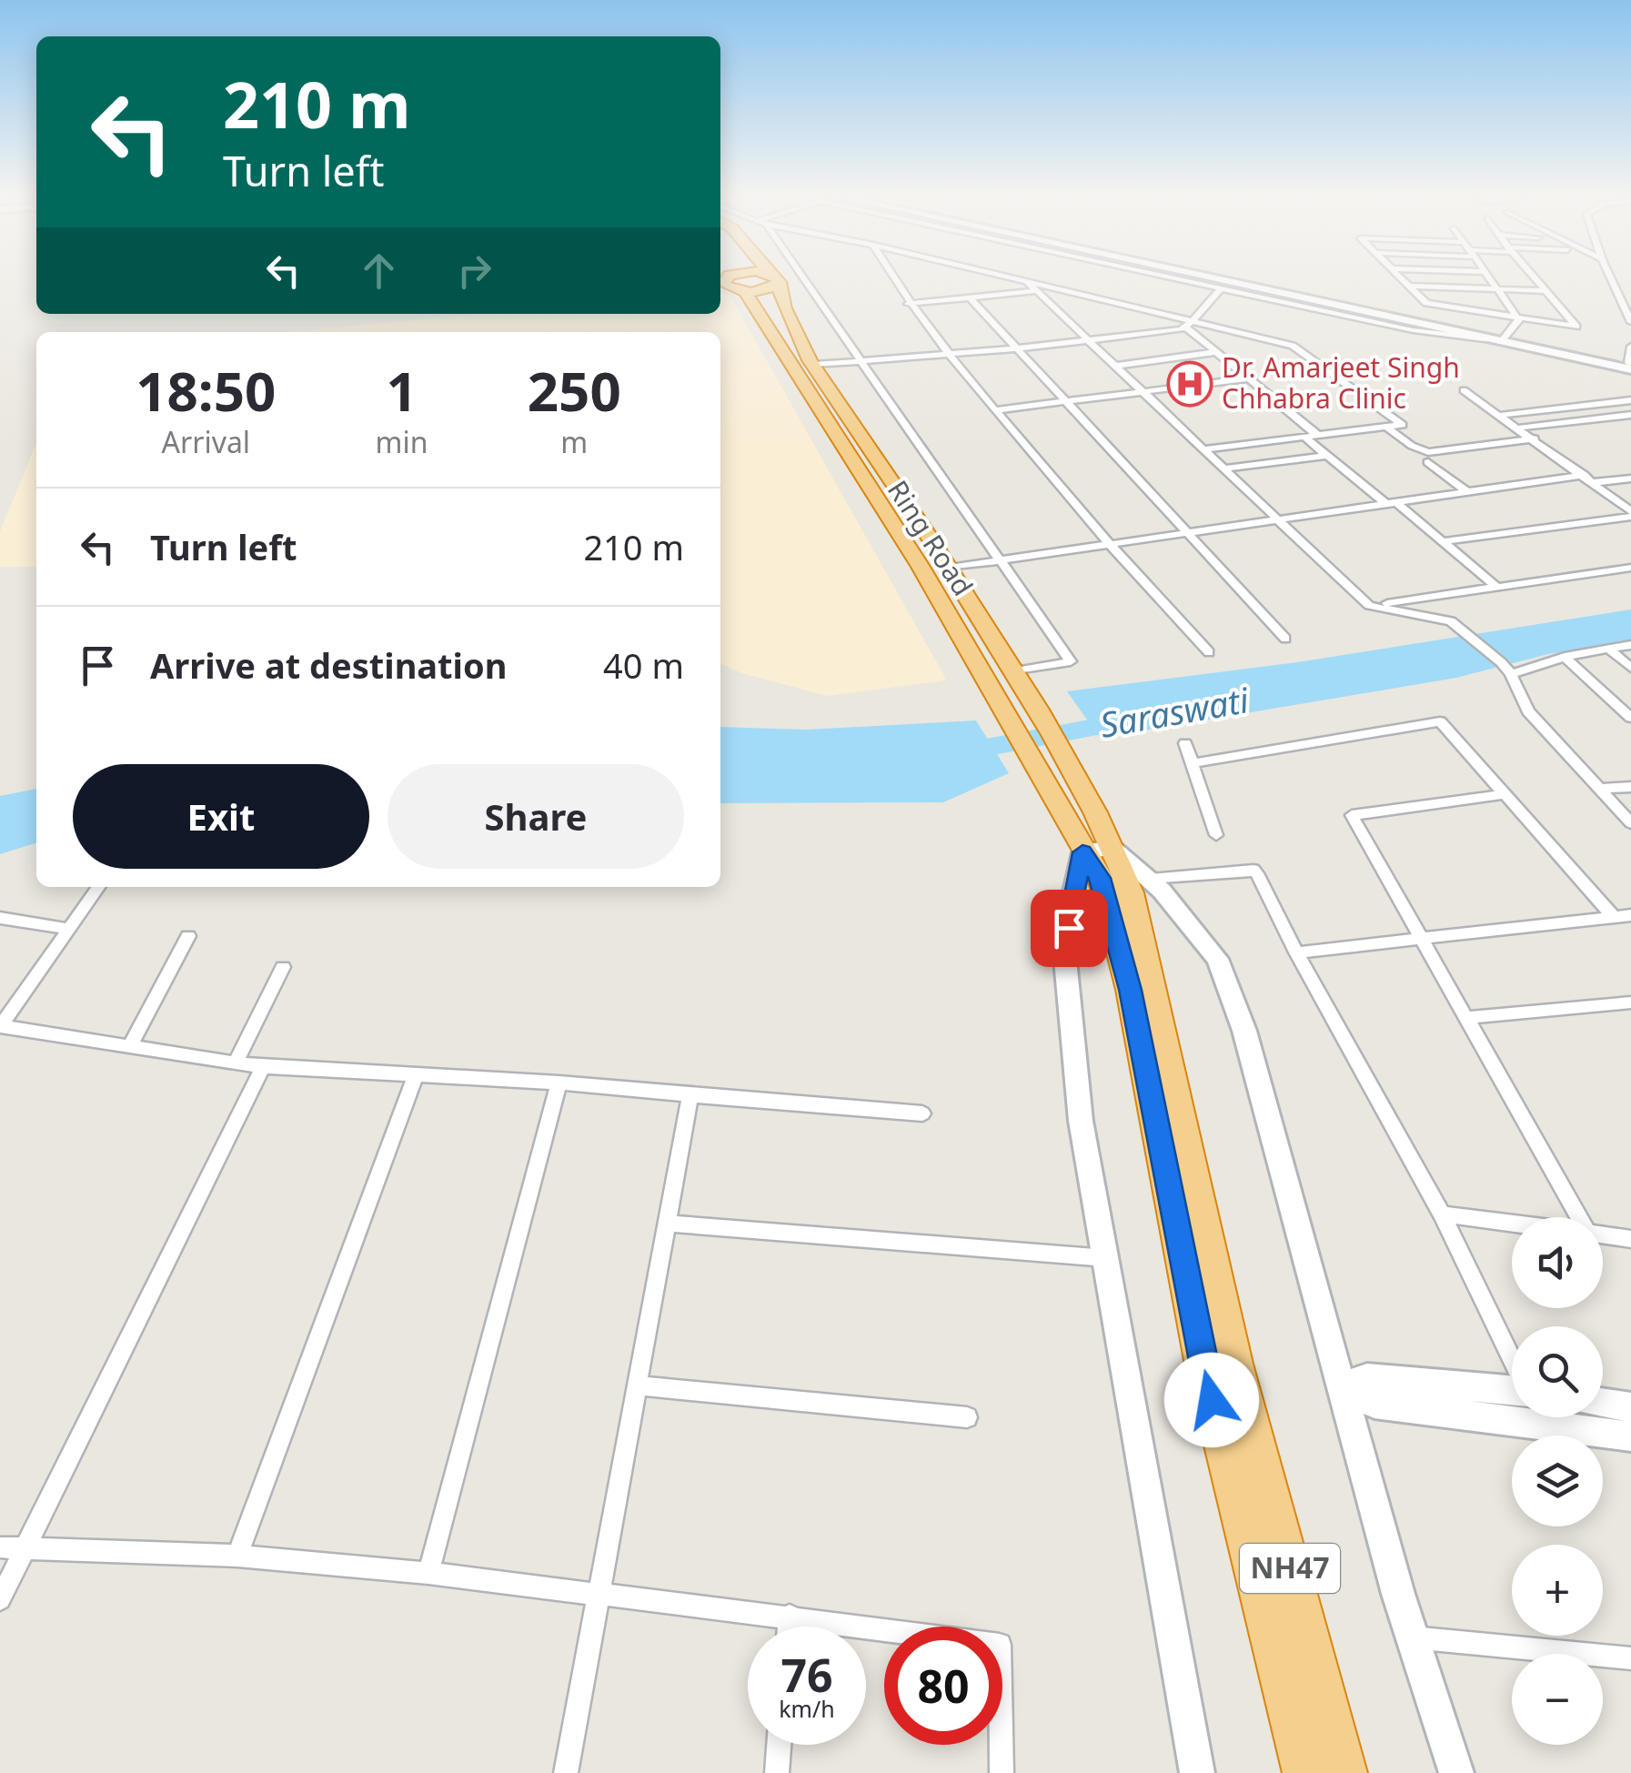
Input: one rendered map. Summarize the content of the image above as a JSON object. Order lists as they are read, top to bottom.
{
  "streets": {
    "highway": ["Ring Road", "NH47"]
  },
  "crossings": [
    ["Ring Road", "NH47"]
  ],
  "water": ["Saraswati"],
  "places": {
    "hospital": ["Dr. Amarjeet Singh Chhabra Clinic"]
  },
  "page": {
    "turn": ["210 m", "Turn left"],
    "eta": [
      "18:50",
      "Arrival",
      "1",
      "min",
      "250",
      "m"
    ],
    "list": [
      {
        "name": "Turn left",
        "value": "210 m"
      },
      {
        "name": "Arrive at destination",
        "value": "40 m"
      }
    ],
    "buttons": ["Exit", "Share"],
    "map_buttons": ["+", "−"],
    "speed": "76 km/h",
    "limit": "80"
  }
}
